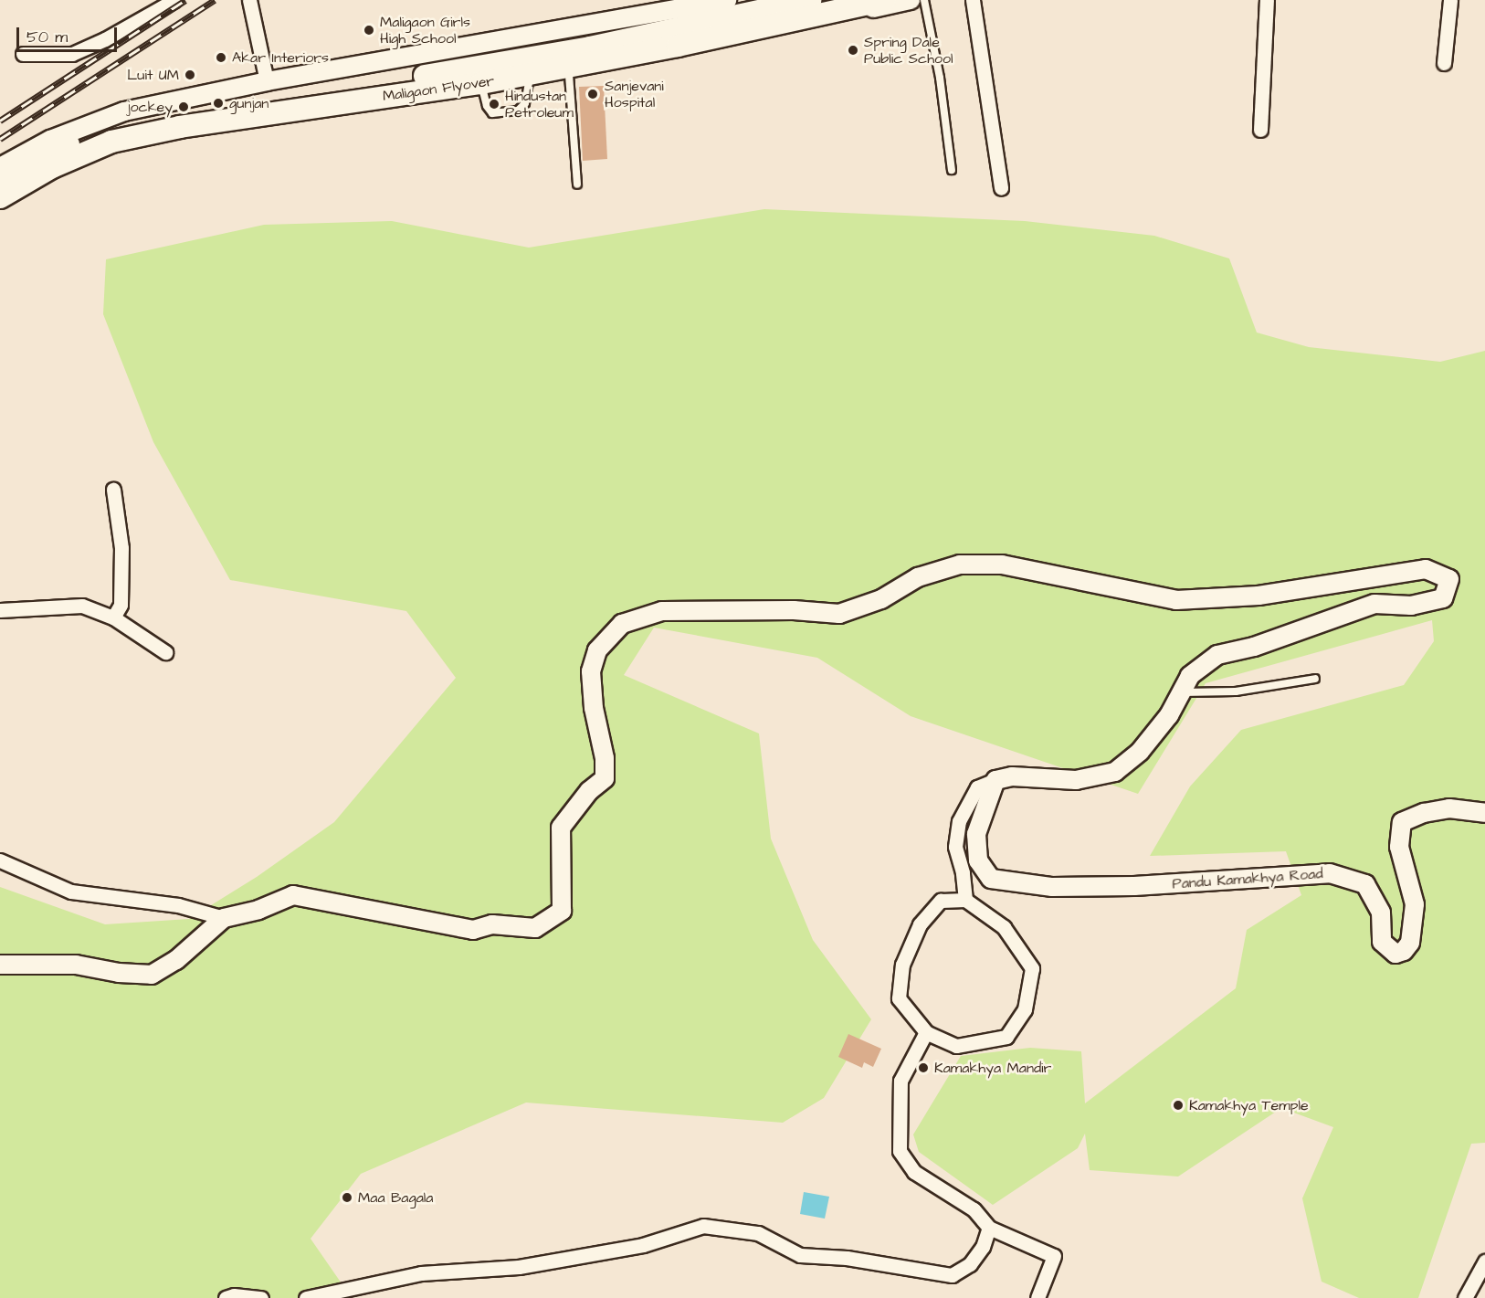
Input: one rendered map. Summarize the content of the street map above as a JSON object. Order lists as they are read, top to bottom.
{
  "streets": {
    "main road": ["Maligaon Flyover"],
    "street": ["Pandu Kamakhya Road"]
  },
  "places": [
    "Maligaon Girls High School",
    "Spring Dale Public School",
    "Akar Interiors",
    "Luit UM",
    "Sanjevani Hospital",
    "gunjan",
    "Hindustan Petroleum",
    "jockey",
    "Kamakhya Mandir",
    "Kamakhya Temple",
    "Maa Bagala"
  ],
  "scale_bar": "50 m"
}
